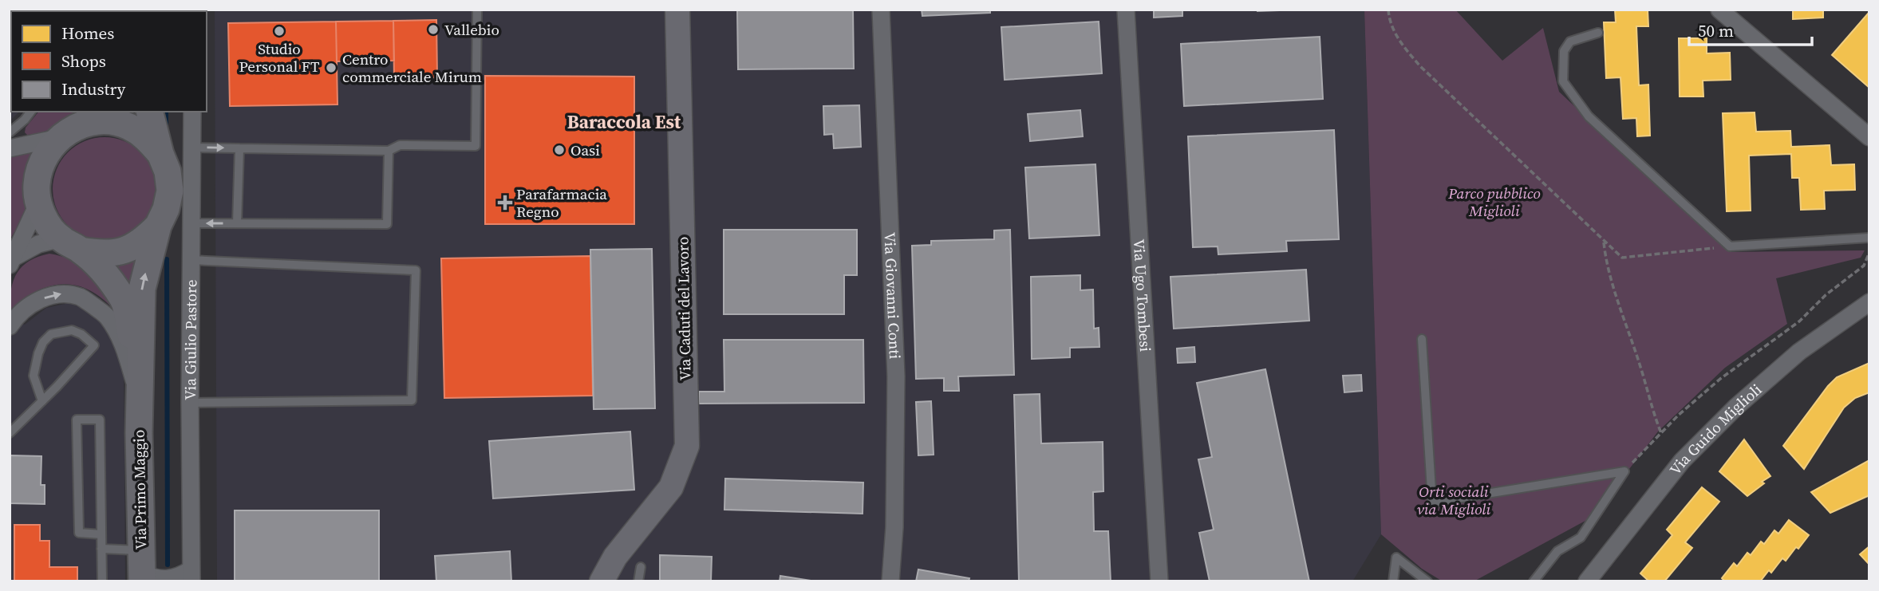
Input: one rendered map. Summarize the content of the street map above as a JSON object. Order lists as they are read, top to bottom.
{
  "streets": {
    "main road": ["Via Primo Maggio"],
    "street": [
      "Via Ugo Tombesi",
      "Via Giovanni Conti",
      "Via Caduti del Lavoro",
      "Via Giulio Pastore",
      "Via Guido Miglioli"
    ]
  },
  "crossings": [
    ["Via Giulio Pastore", "Via Primo Maggio"]
  ],
  "districts": ["Baraccola Est"],
  "parks": ["Parco pubblico Miglioli", "Orti sociali via Miglioli"],
  "places": {
    "other": [
      "Vallebio",
      "Studio Personal FT",
      "Centro commerciale Mirum",
      "Oasi"
    ],
    "health": ["Parafarmacia Regno"]
  },
  "legend": ["Homes", "Shops", "Industry"],
  "scale_bar": "50 m"
}
